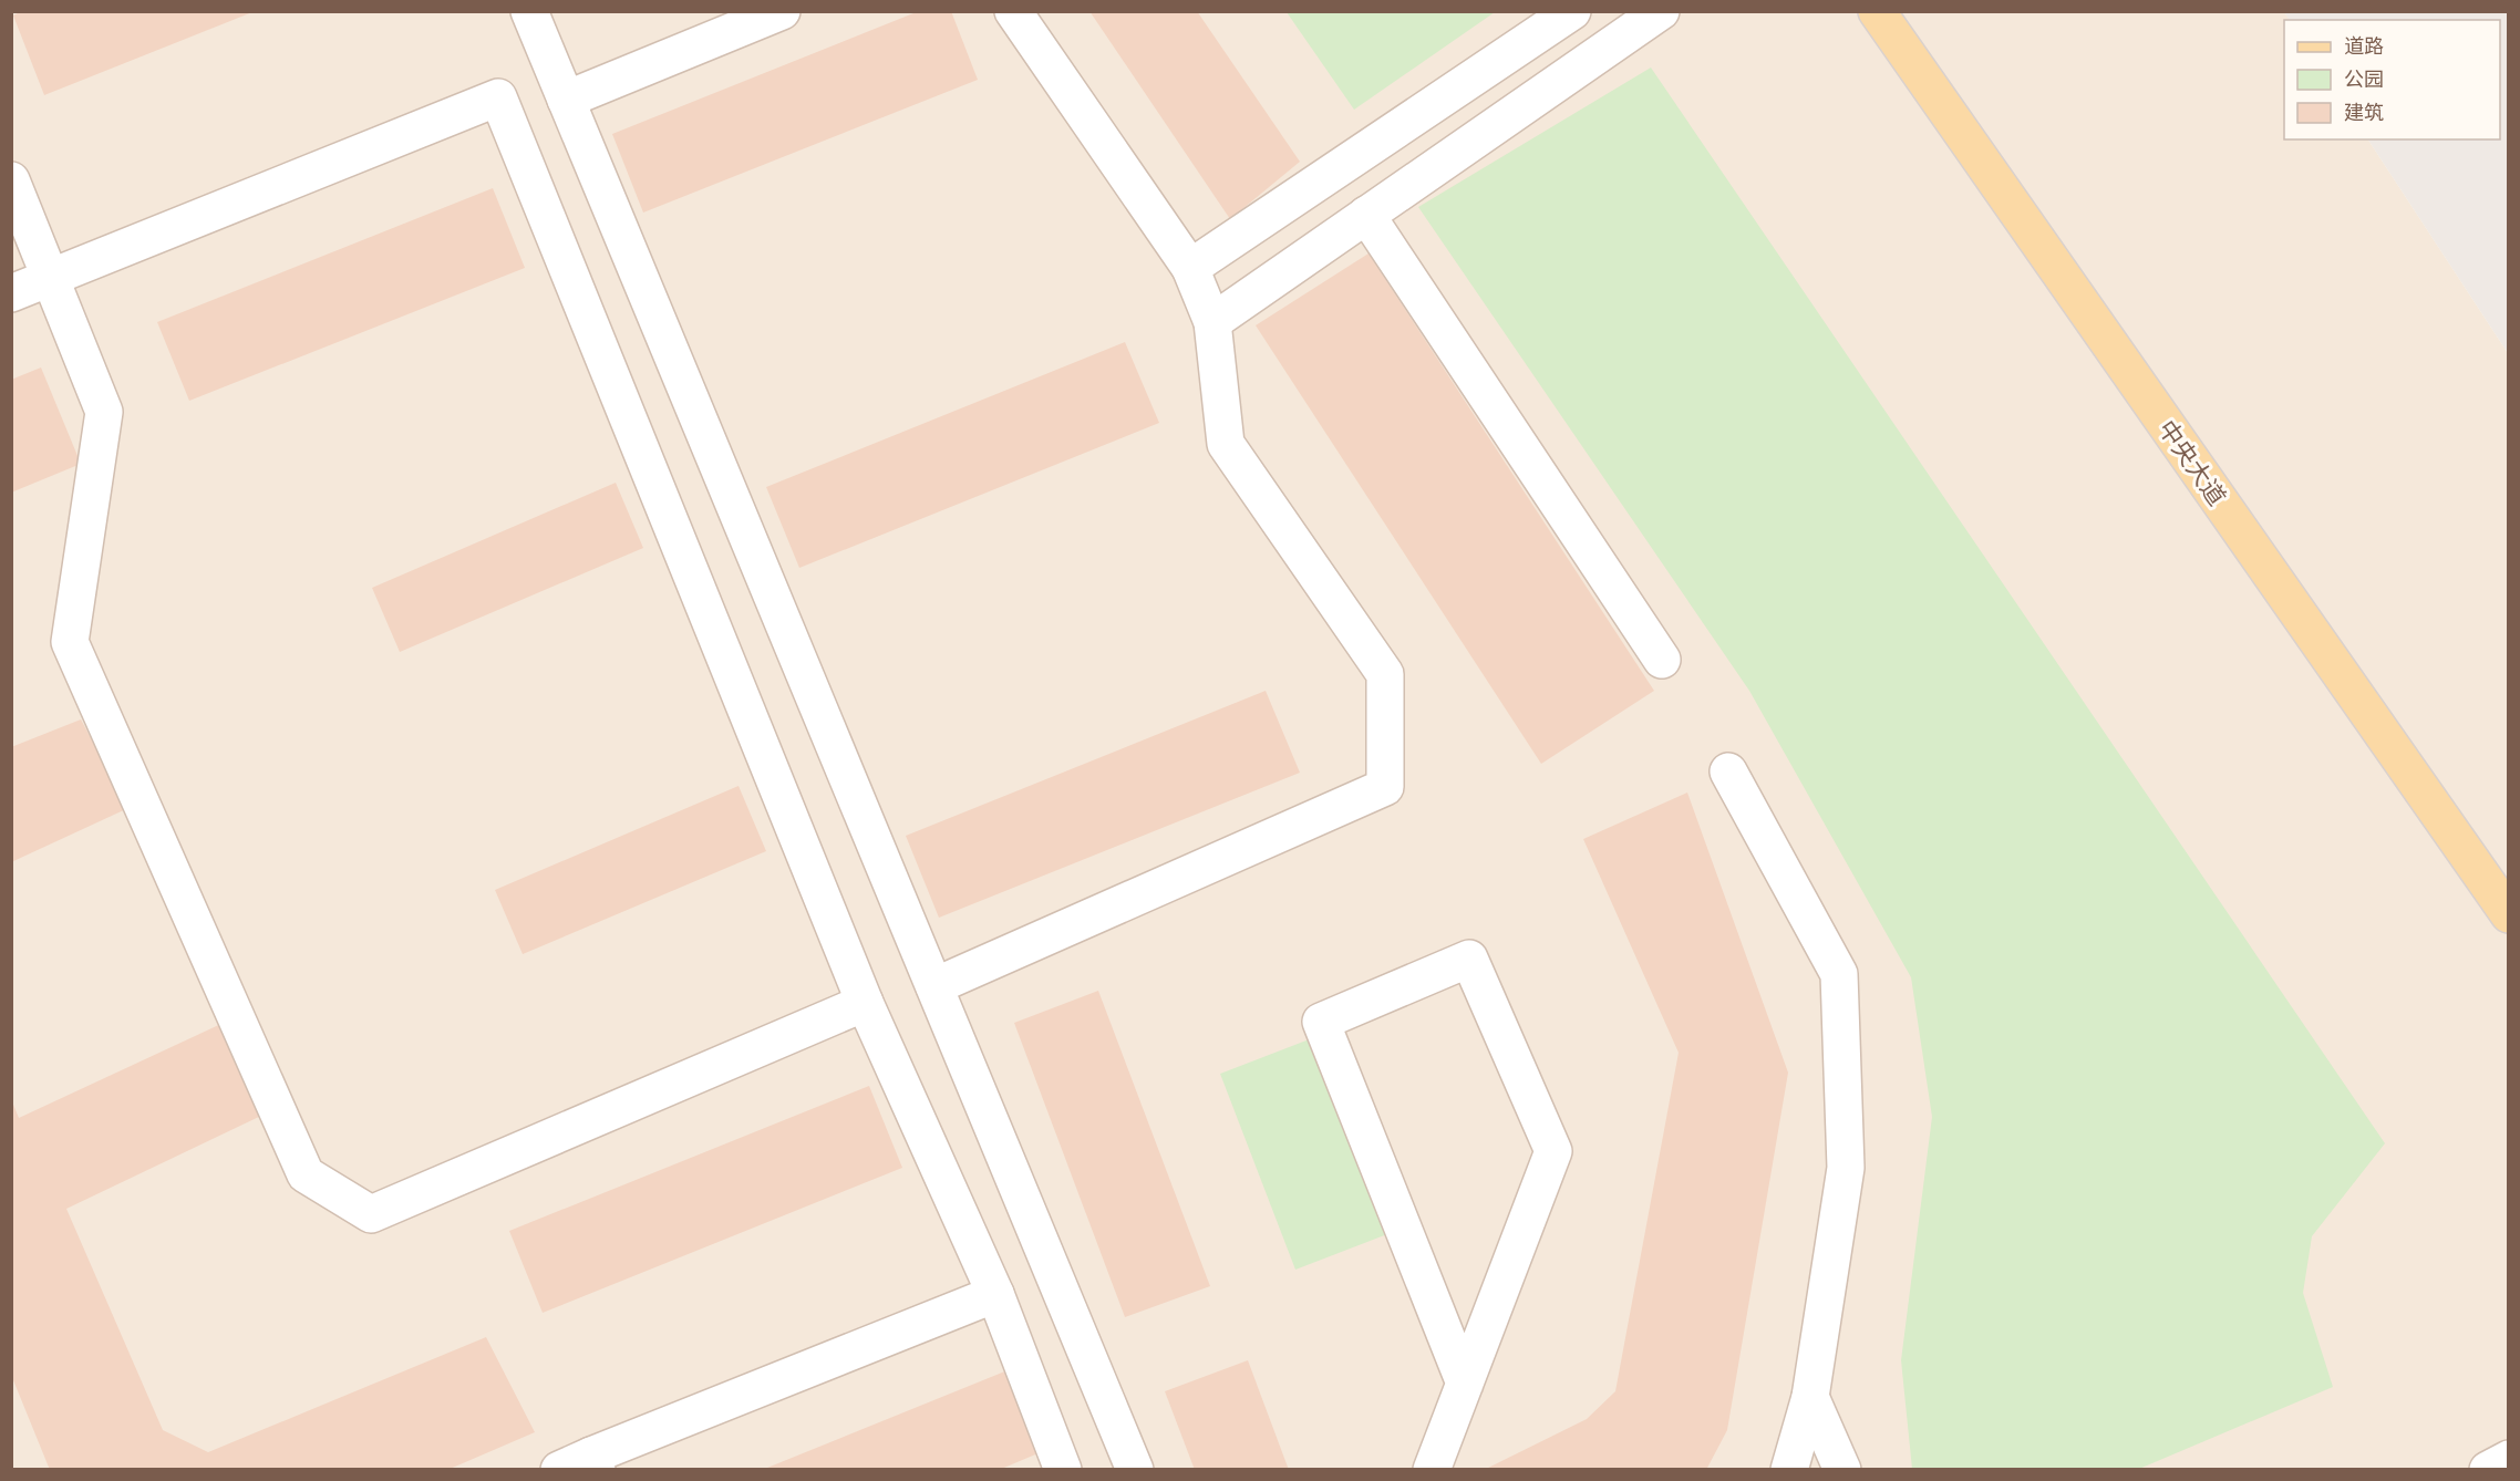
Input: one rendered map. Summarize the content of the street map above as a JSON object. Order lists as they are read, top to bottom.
{
  "streets": {
    "main road": ["中央大道"]
  },
  "legend": ["道路", "公园", "建筑"]
}
